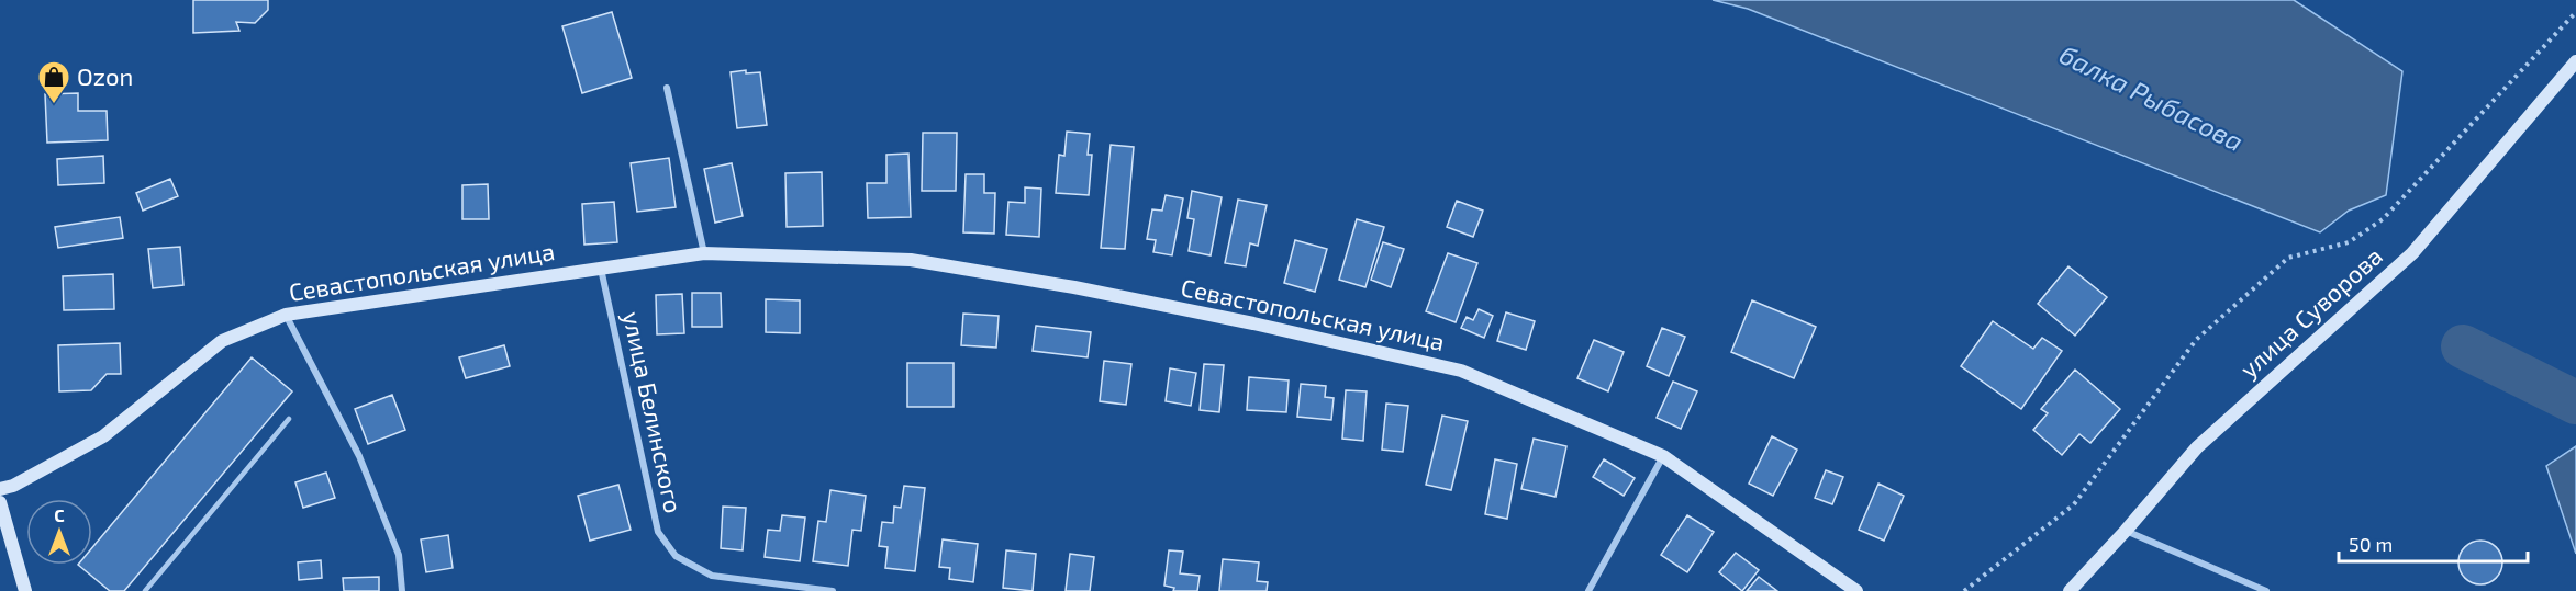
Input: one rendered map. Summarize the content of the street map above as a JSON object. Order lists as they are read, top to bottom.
{
  "streets": {
    "main road": ["Севастопольская улица", "улица Суворова"],
    "street": ["улица Белинского"]
  },
  "crossings": [
    ["Севастопольская улица", "улица Белинского"]
  ],
  "water": ["балка Рыбасова"],
  "places": {
    "shop": ["Ozon"]
  },
  "scale_bar": "50 m",
  "north": "top"
}
